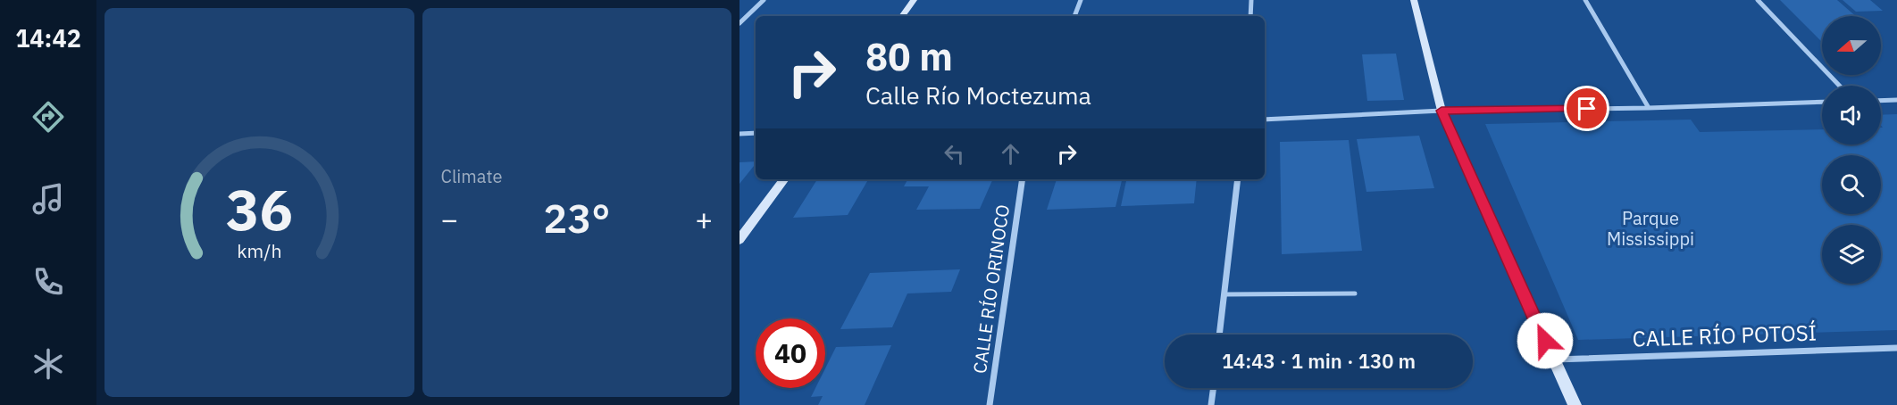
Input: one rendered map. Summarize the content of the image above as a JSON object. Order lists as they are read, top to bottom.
{
  "streets": {
    "street": ["CALLE RÍO ORINOCO", "CALLE RÍO POTOSÍ"]
  },
  "parks": ["Parque Mississippi"],
  "north": "left",
  "page": {
    "tabs": "14:42",
    "tile": "Climate",
    "turn": ["80 m", "Calle Río Moctezuma"],
    "heat": ["−", "23°", "+"],
    "limit": "40",
    "trip": "14:43 · 1 min · 130 m",
    "gauge": ["36", "km/h"]
  }
}
